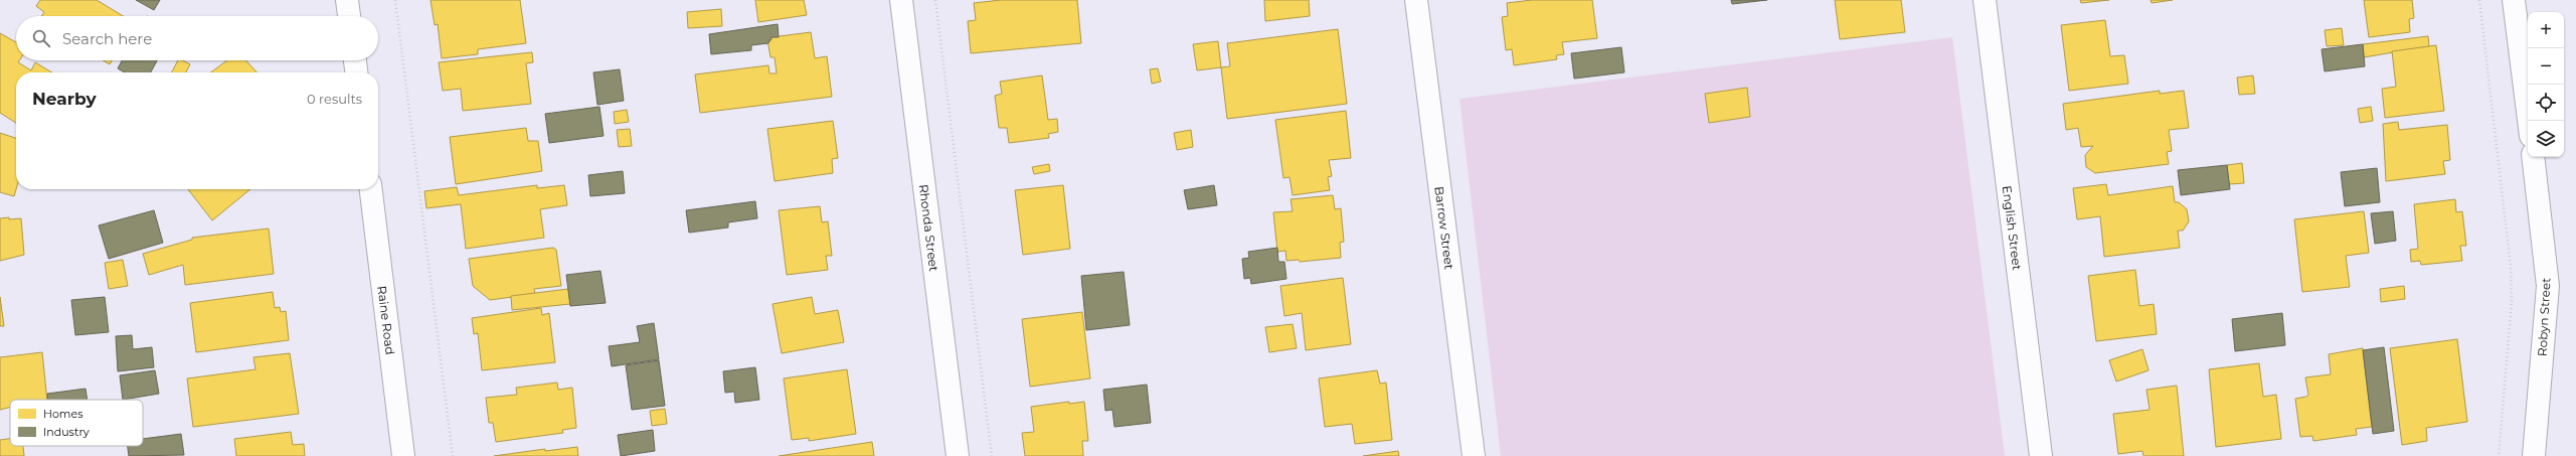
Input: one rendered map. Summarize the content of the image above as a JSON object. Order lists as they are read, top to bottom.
{
  "streets": {
    "street": [
      "Rhonda Street",
      "English Street",
      "Barrow Street",
      "Robyn Street",
      "Raine Road"
    ]
  },
  "legend": ["Homes", "Industry"],
  "page": {
    "map_buttons": ["+", "−"],
    "search": "Search here",
    "heading": ["Nearby", "0 results"]
  }
}
